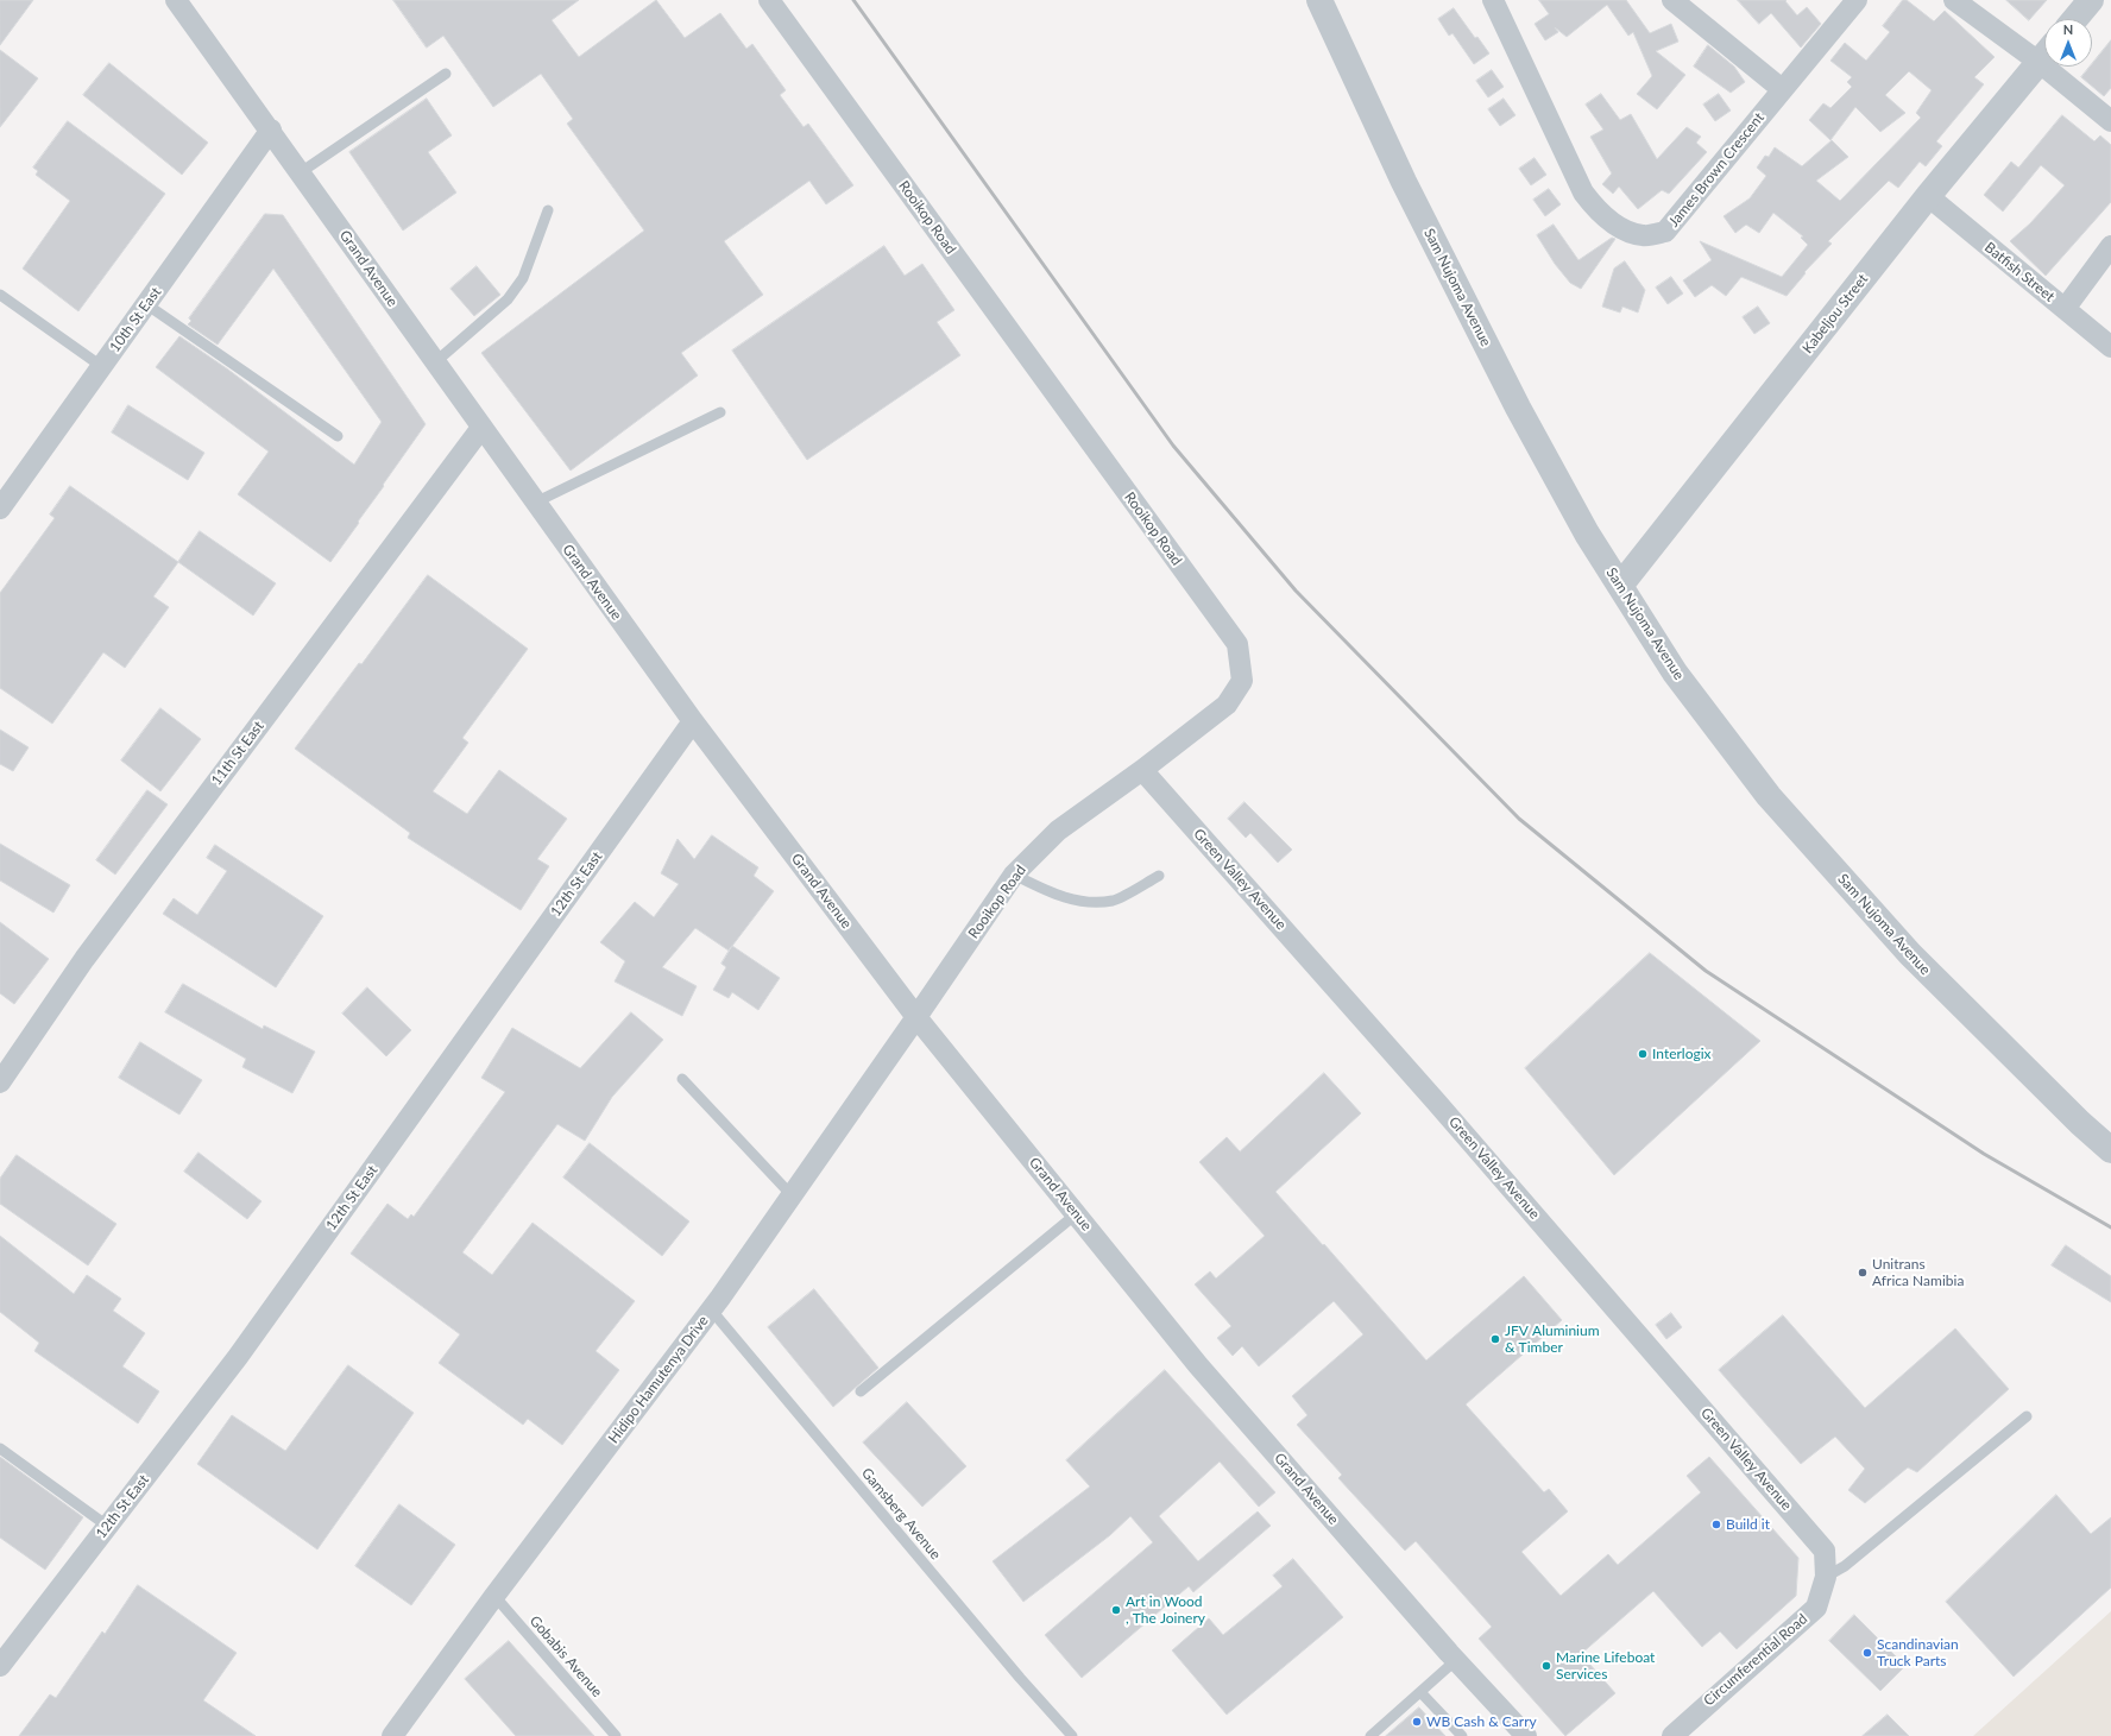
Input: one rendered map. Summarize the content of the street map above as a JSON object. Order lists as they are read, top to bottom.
{
  "streets": {
    "street": [
      "James Brown Crescent",
      "Rooikop Road",
      "Grand Avenue",
      "Batfish Street",
      "Sam Nujoma Avenue",
      "Kabeljou Street",
      "10th St East",
      "11th St East",
      "Green Valley Avenue",
      "12th St East",
      "Hidipo Hamutenya Drive",
      "Circumferential Road"
    ],
    "lane": ["Gamsberg Avenue", "Gobabis Avenue"]
  },
  "crossings": [
    ["Rooikop Road", "Grand Avenue"],
    ["Rooikop Road", "Green Valley Avenue"],
    ["Rooikop Road", "Hidipo Hamutenya Drive"],
    ["Grand Avenue", "10th St East"],
    ["Grand Avenue", "11th St East"],
    ["Grand Avenue", "12th St East"],
    ["Grand Avenue", "Hidipo Hamutenya Drive"],
    ["Batfish Street", "Kabeljou Street"],
    ["Sam Nujoma Avenue", "Kabeljou Street"],
    ["Green Valley Avenue", "Circumferential Road"],
    ["Hidipo Hamutenya Drive", "Gamsberg Avenue"],
    ["Hidipo Hamutenya Drive", "Gobabis Avenue"]
  ],
  "places": [
    "Interlogix",
    "Unitrans Africa Namibia",
    "JFV Aluminium & Timber",
    "Build it",
    "Art in Wood , The Joinery",
    "Scandinavian Truck Parts",
    "Marine Lifeboat Services",
    "WB Cash & Carry"
  ],
  "north": "top"
}
